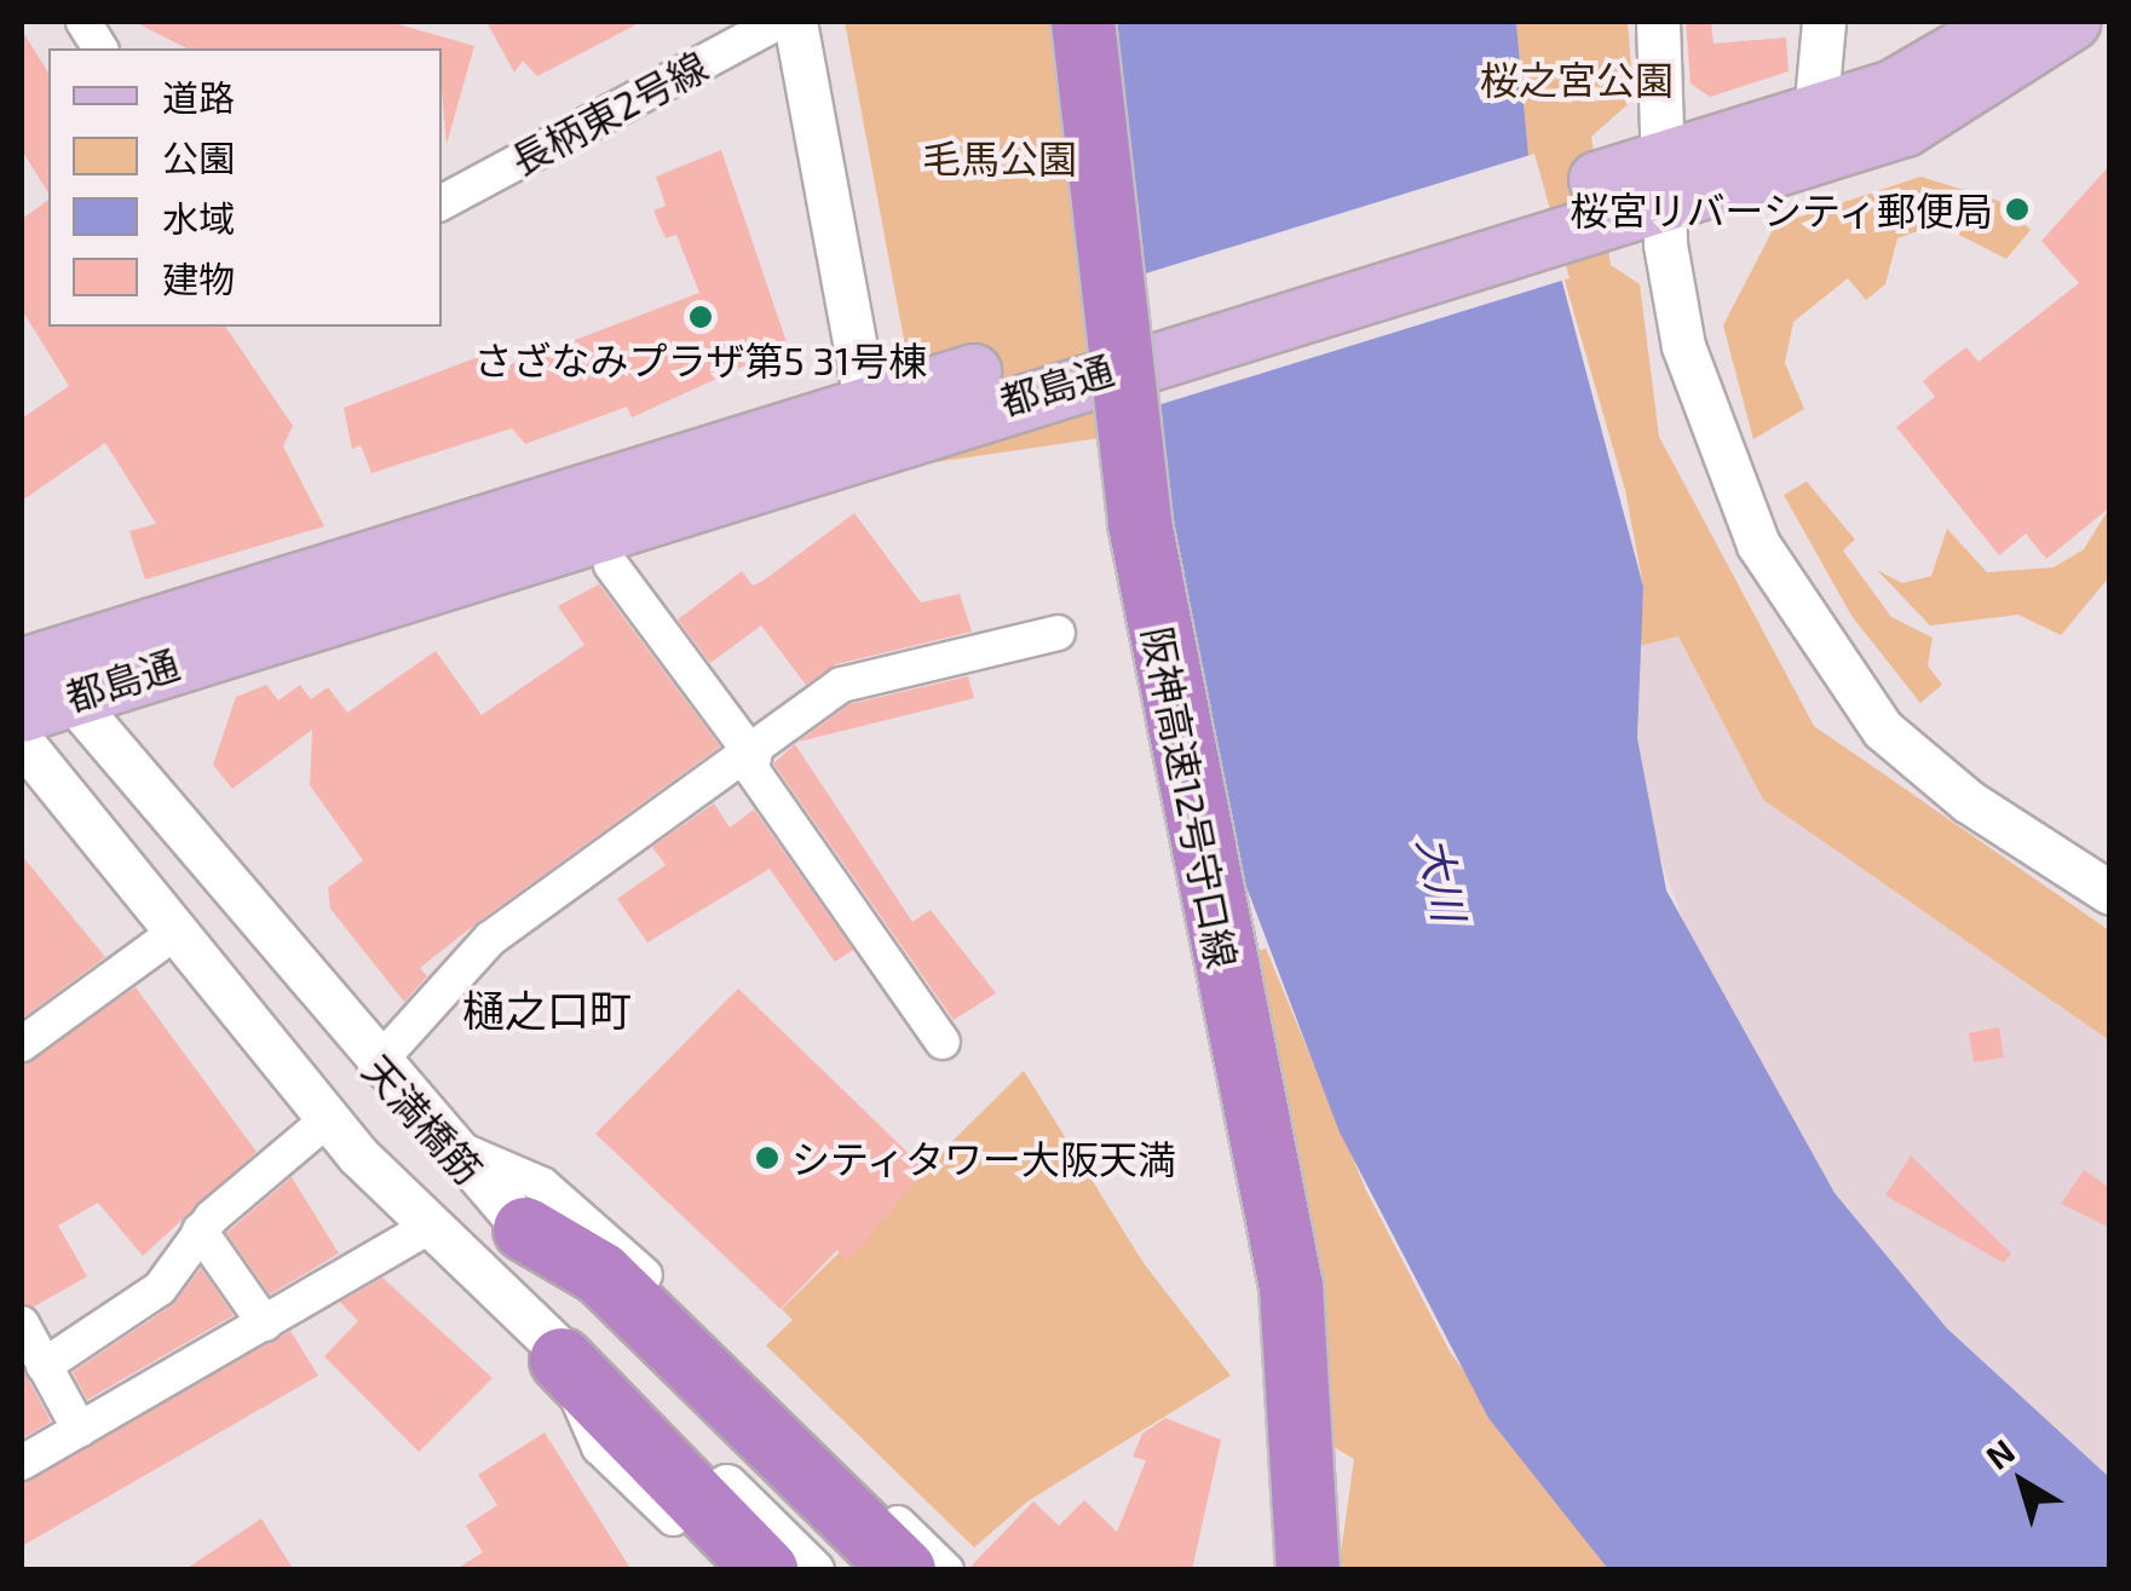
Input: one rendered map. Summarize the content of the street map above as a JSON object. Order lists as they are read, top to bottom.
{
  "streets": {
    "highway": ["阪神高速12号守口線"],
    "main road": ["都島通"],
    "street": ["長柄東2号線", "天満橋筋"]
  },
  "crossings": [
    ["都島通", "天満橋筋"]
  ],
  "districts": ["樋之口町"],
  "water": ["大川"],
  "parks": ["桜之宮公園", "毛馬公園"],
  "places": ["桜宮リバーシティ郵便局", "さざなみプラザ第5 31号棟", "シティタワー大阪天満"],
  "legend": [
    "道路",
    "公園",
    "水域",
    "建物"
  ],
  "north": "top left"
}
